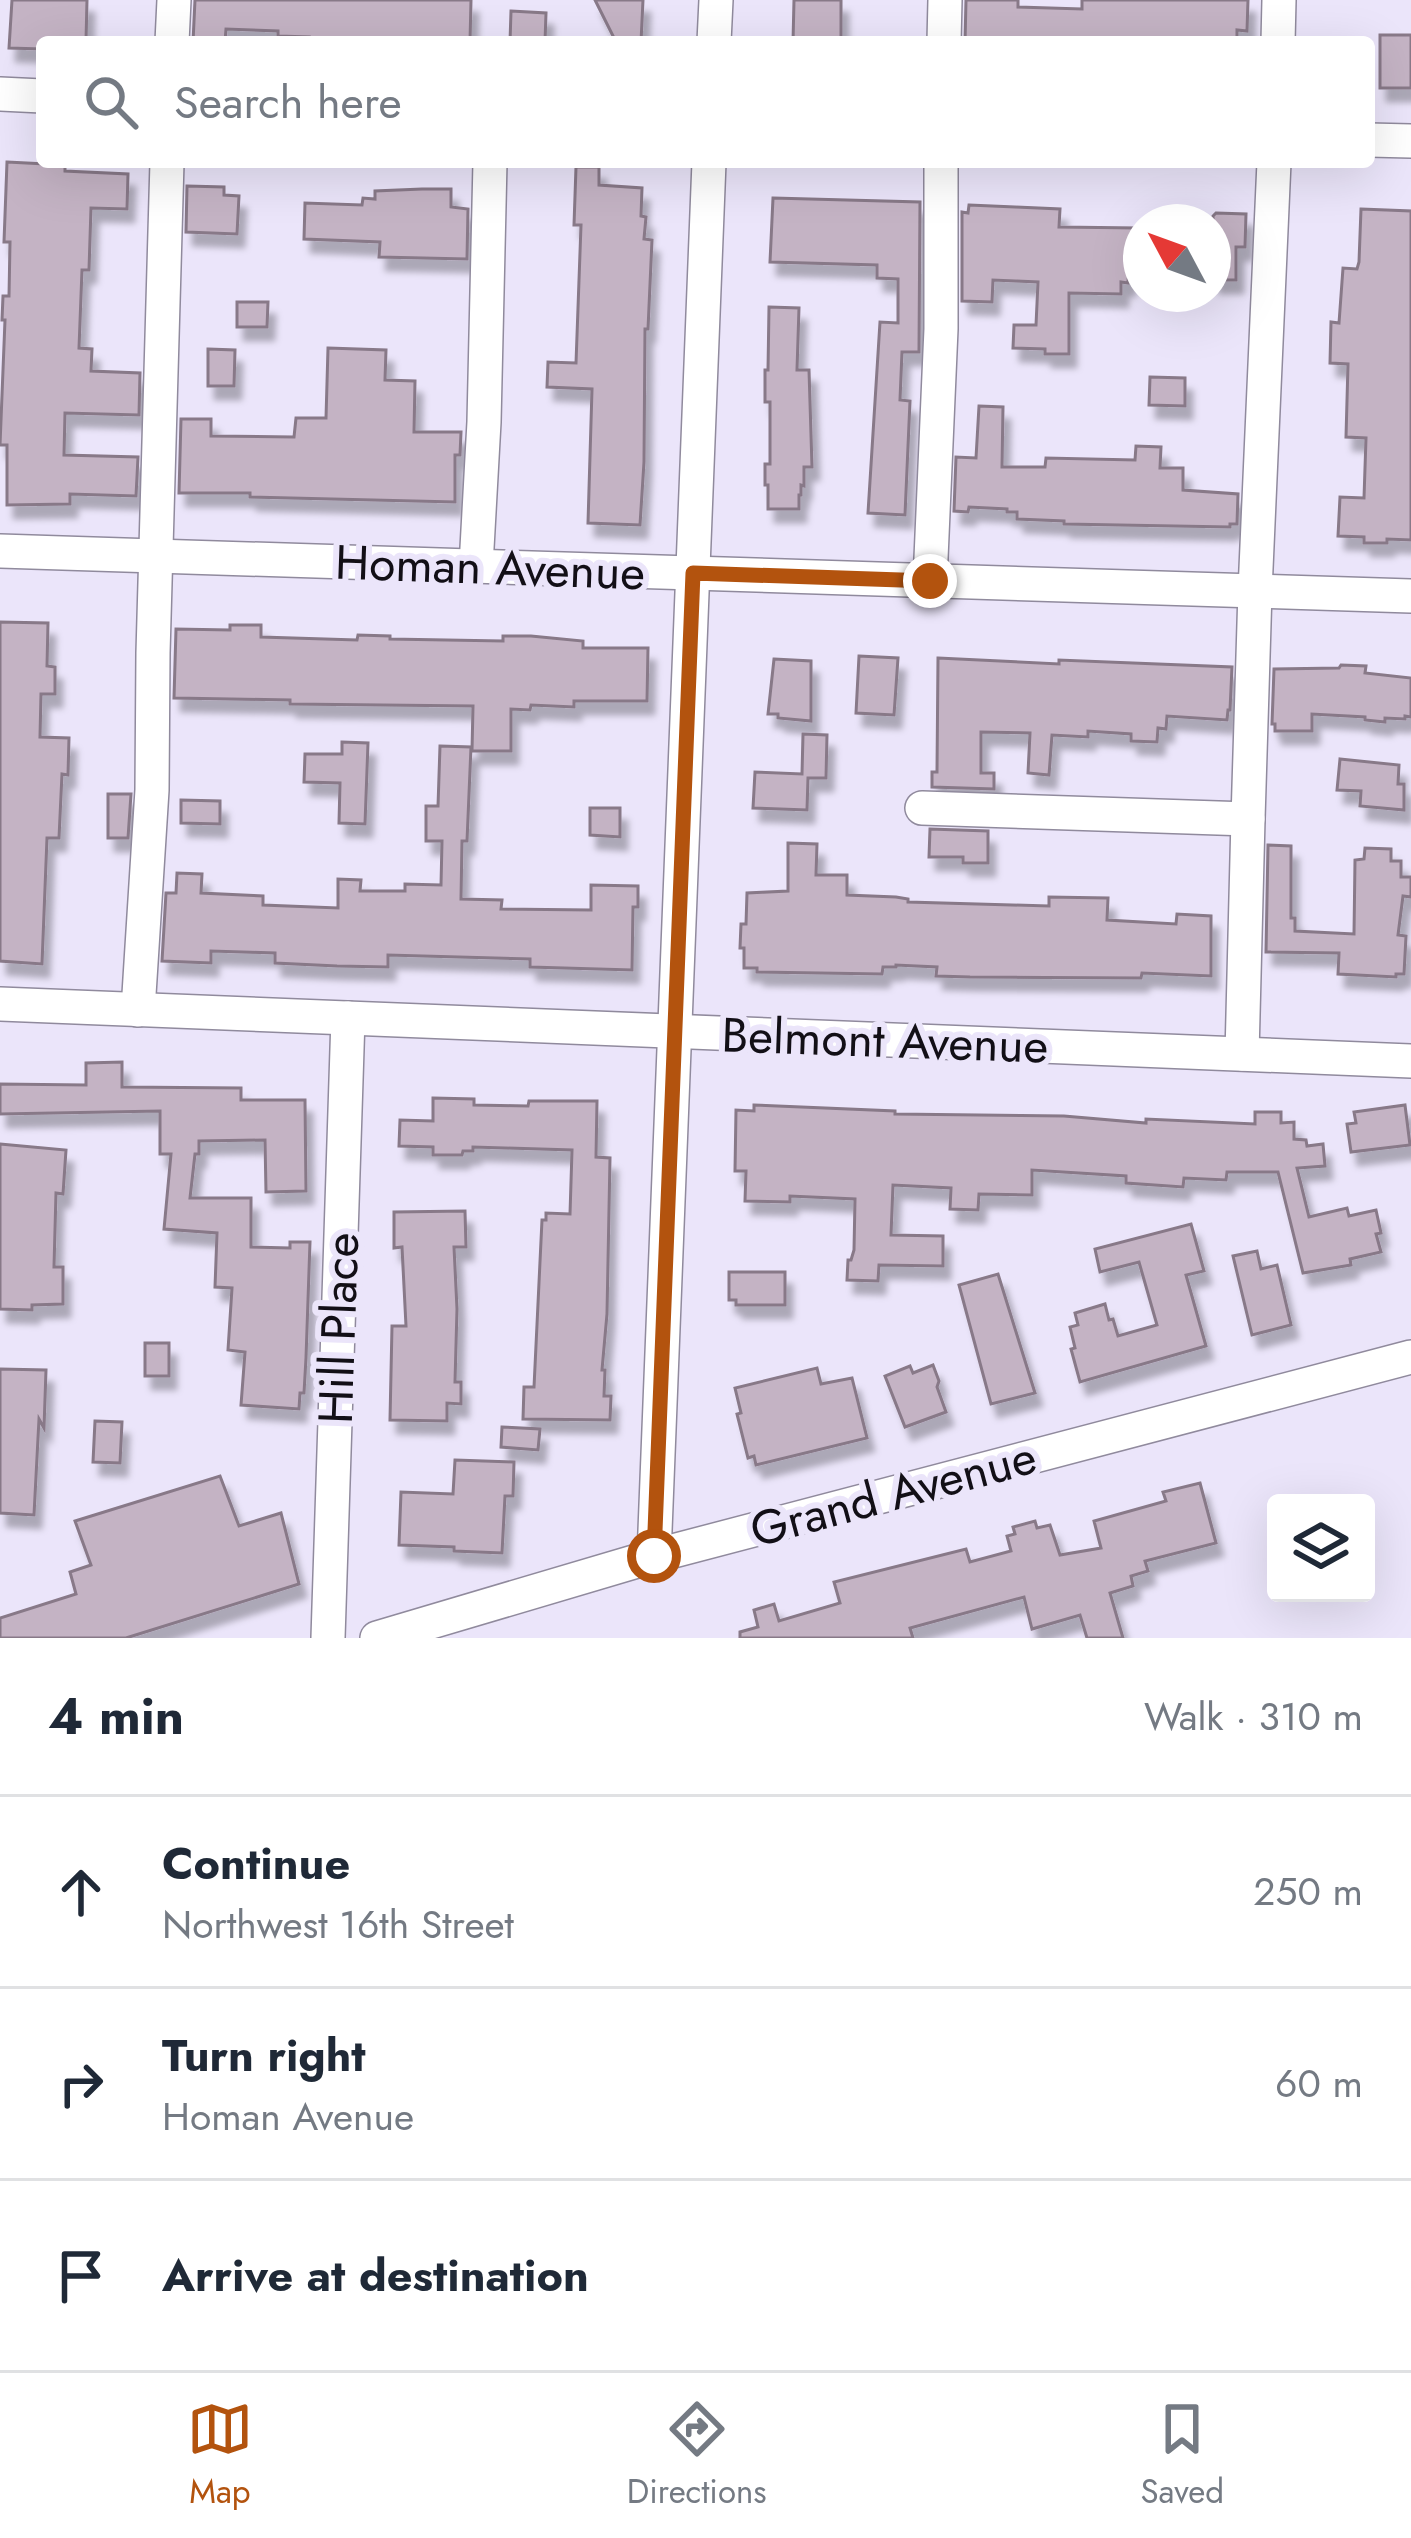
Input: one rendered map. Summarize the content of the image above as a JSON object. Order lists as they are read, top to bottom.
{
  "streets": {
    "street": [
      "Homan Avenue",
      "Belmont Avenue",
      "Hill Place",
      "Grand Avenue"
    ]
  },
  "crossings": [
    ["Belmont Avenue", "Hill Place"]
  ],
  "north": "top left",
  "page": {
    "search": "Search here",
    "heading": ["4 min", "Walk · 310 m"],
    "list": [
      ["Continue", "Northwest 16th Street", "250 m"],
      ["Turn right", "Homan Avenue", "60 m"],
      "Arrive at destination"
    ],
    "nav": ["Map", "Directions", "Saved"]
  }
}
